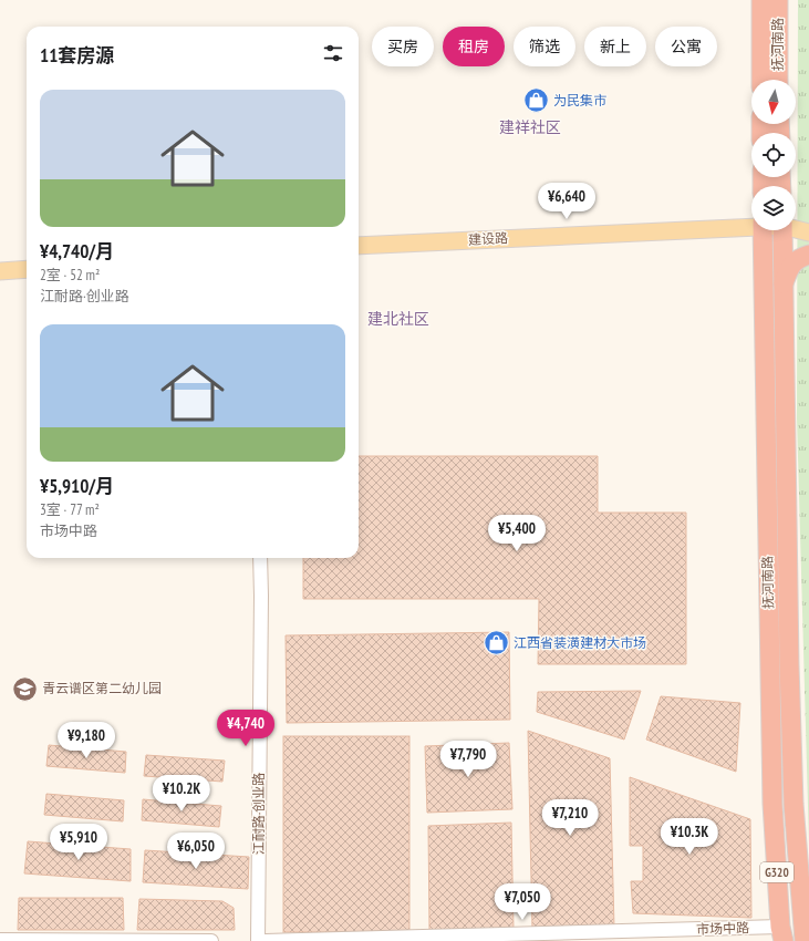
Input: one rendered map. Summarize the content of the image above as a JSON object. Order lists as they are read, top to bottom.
{
  "streets": {
    "highway": ["抚河南路", "G320"],
    "main road": ["建设路"],
    "street": ["江耐路·创业路", "市场中路"]
  },
  "crossings": [
    ["抚河南路", "市场中路"]
  ],
  "districts": ["建祥社区", "建北社区"],
  "places": {
    "shop": ["为民集市", "江西省装潢建材大市场"],
    "school or university": ["青云谱区第二幼儿园"]
  },
  "north": "bottom",
  "page": {
    "chip": [
      "买房",
      "租房",
      "筛选",
      "新上",
      "公寓"
    ],
    "heading": "11套房源",
    "list": [
      {
        "name": "¥4,740/月",
        "note": "2室 · 52 m² · 江耐路·创业路"
      },
      {
        "name": "¥5,910/月",
        "note": "3室 · 77 m² · 市场中路"
      }
    ],
    "price": [
      "¥6,640",
      "¥5,400",
      "¥4,740",
      "¥9,180",
      "¥7,790",
      "¥10.2K",
      "¥7,210",
      "¥10.3K",
      "¥5,910",
      "¥6,050",
      "¥7,050"
    ]
  }
}
